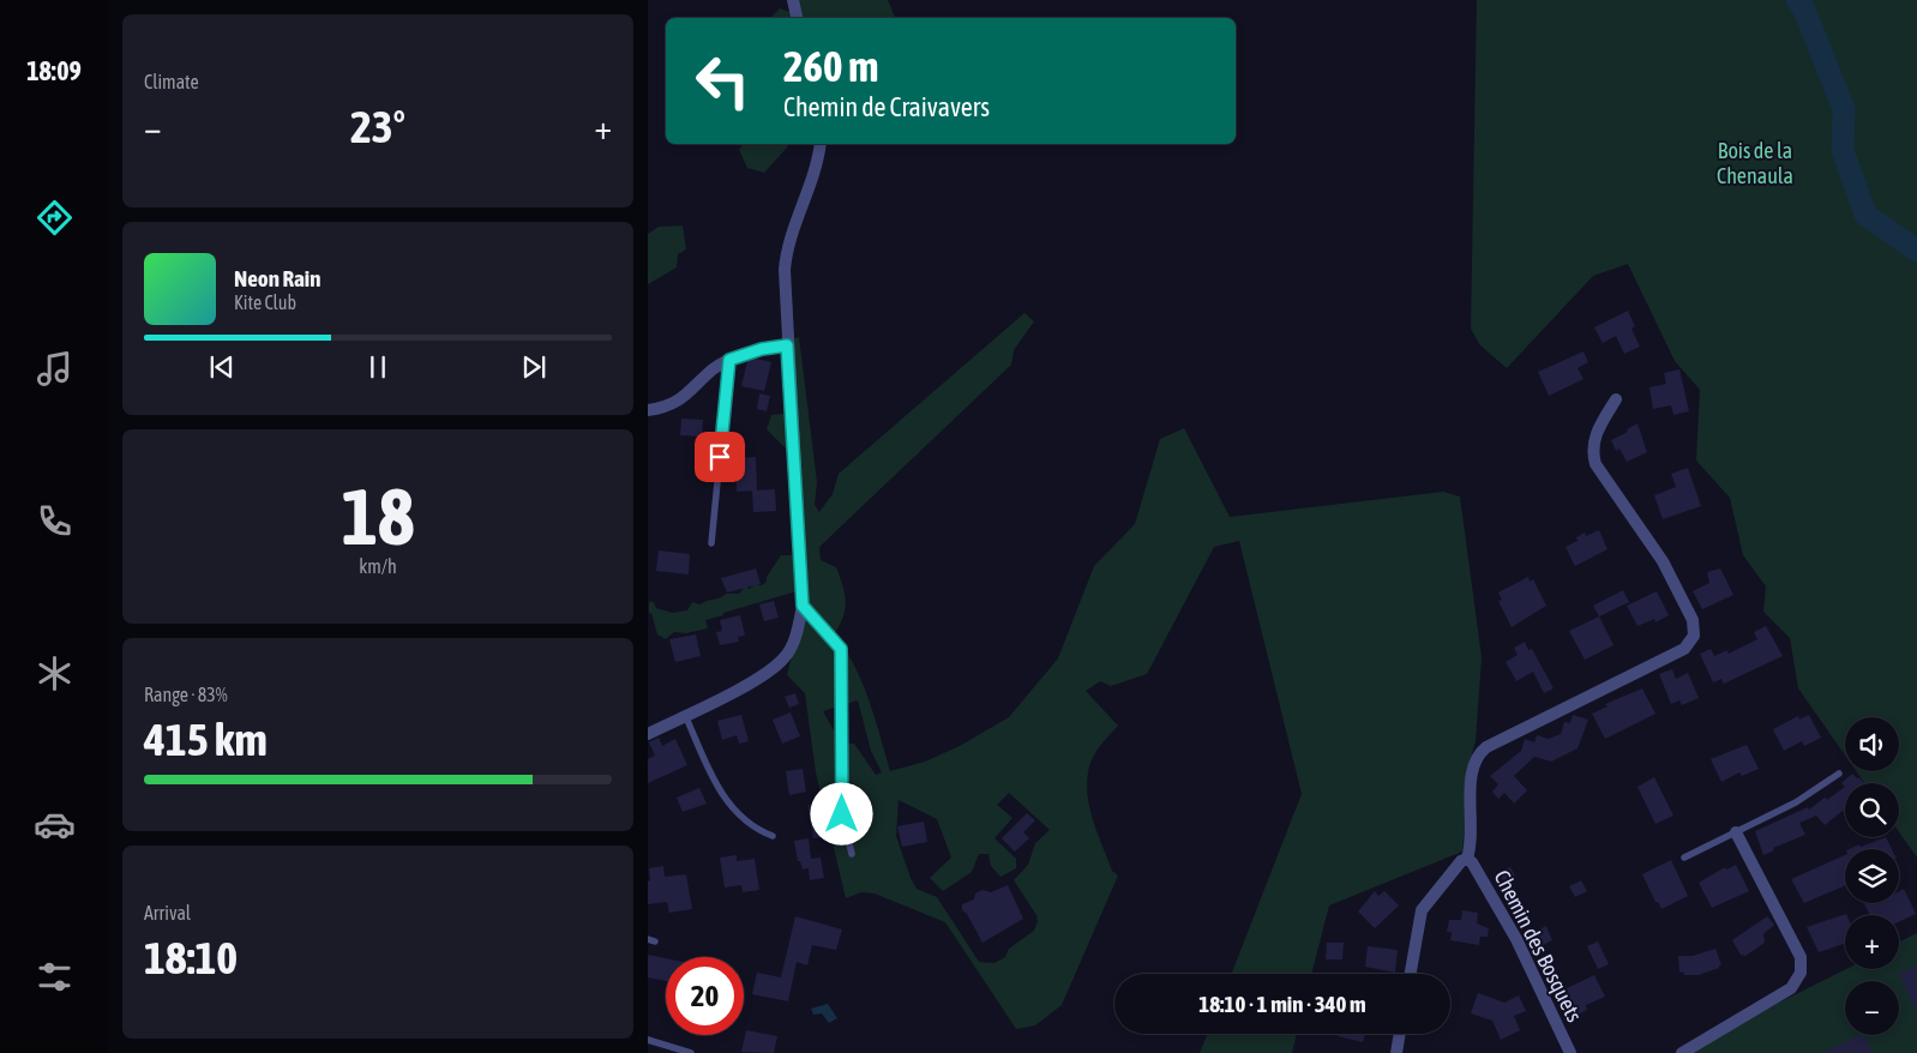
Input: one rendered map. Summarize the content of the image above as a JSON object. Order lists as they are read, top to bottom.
{
  "streets": {
    "street": ["Chemin des Bosquets"]
  },
  "parks": ["Bois de la Chenaula"],
  "page": {
    "tabs": "18:09",
    "tile": [
      "Climate",
      ["18", "km/h"],
      ["Range · 83%", "415 km"],
      ["Arrival", "18:10"]
    ],
    "turn": ["260 m", "Chemin de Craivavers"],
    "heat": ["−", "23°", "+"],
    "song": ["Neon Rain", "Kite Club"],
    "map_buttons": ["+", "−"],
    "limit": "20",
    "trip": "18:10 · 1 min · 340 m"
  }
}
